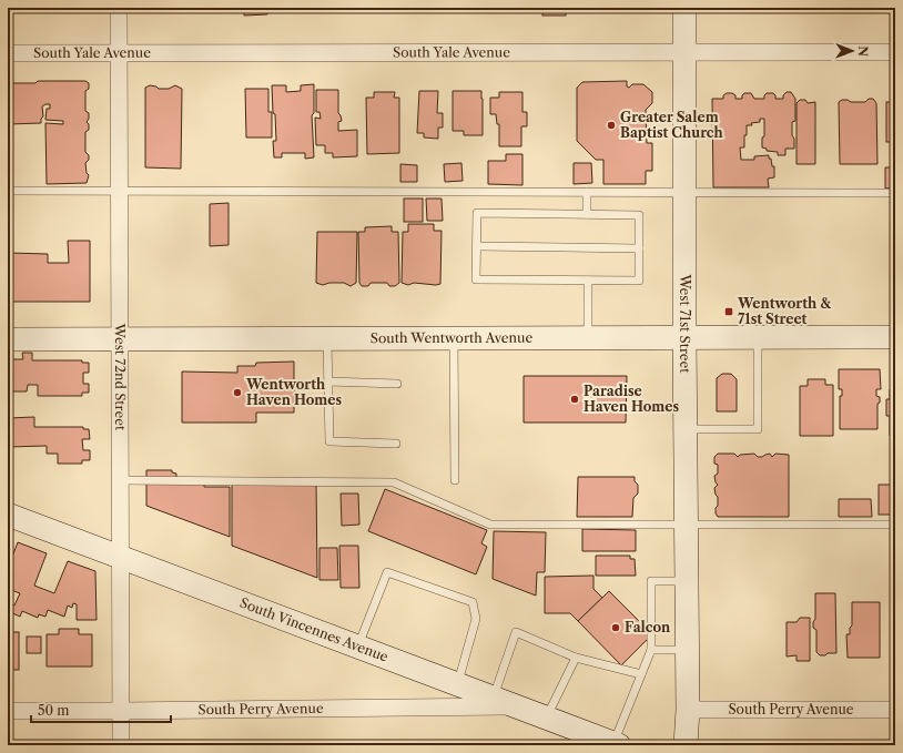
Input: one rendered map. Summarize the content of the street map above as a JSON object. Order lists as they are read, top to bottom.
{
  "streets": {
    "main road": ["West 71st Street", "South Wentworth Avenue", "South Vincennes Avenue"],
    "street": ["South Yale Avenue", "West 72nd Street", "South Perry Avenue"]
  },
  "crossings": [
    ["South Yale Avenue", "West 71st Street"],
    ["South Yale Avenue", "West 72nd Street"],
    ["West 71st Street", "South Wentworth Avenue"],
    ["West 71st Street", "South Perry Avenue"],
    ["South Wentworth Avenue", "West 72nd Street"],
    ["West 72nd Street", "South Vincennes Avenue"],
    ["West 72nd Street", "South Perry Avenue"],
    ["South Vincennes Avenue", "South Perry Avenue"]
  ],
  "places": {
    "other": [
      "Greater Salem Baptist Church",
      "Wentworth Haven Homes",
      "Paradise Haven Homes",
      "Falcon"
    ],
    "transit": ["Wentworth & 71st Street"]
  },
  "scale_bar": "50 m",
  "north": "right"
}
